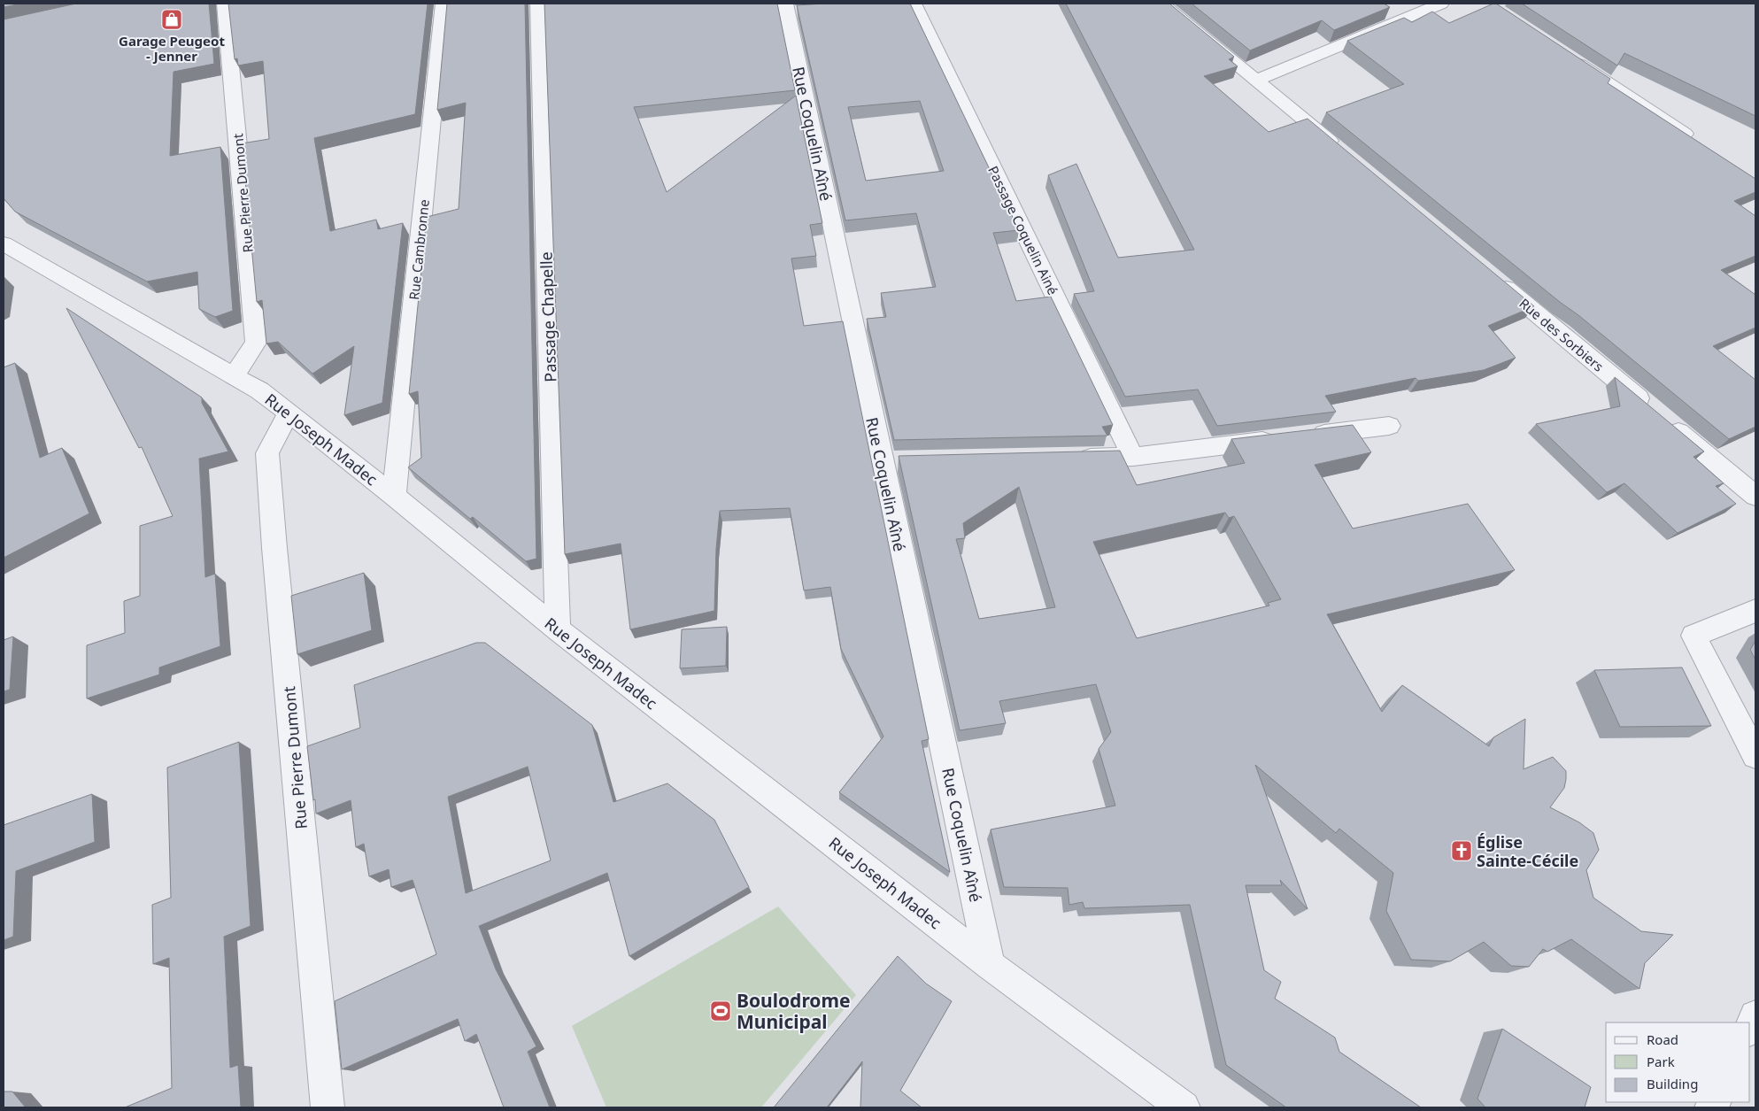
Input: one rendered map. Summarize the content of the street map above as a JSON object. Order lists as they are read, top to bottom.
{
  "streets": {
    "street": [
      "Rue Coquelin Aîné",
      "Rue Pierre Dumont",
      "Passage Coquelin Ainé",
      "Rue Cambronne",
      "Passage Chapelle",
      "Rue des Sorbiers",
      "Rue Joseph Madec"
    ]
  },
  "crossings": [
    ["Rue Coquelin Aîné", "Rue Joseph Madec"],
    ["Rue Pierre Dumont", "Rue Joseph Madec"],
    ["Rue Cambronne", "Rue Joseph Madec"],
    ["Passage Chapelle", "Rue Joseph Madec"]
  ],
  "places": {
    "shop": ["Garage Peugeot - Jenner"],
    "church": ["Église Sainte-Cécile"],
    "sports": ["Boulodrome Municipal"]
  },
  "legend": ["Road", "Park", "Building"]
}
